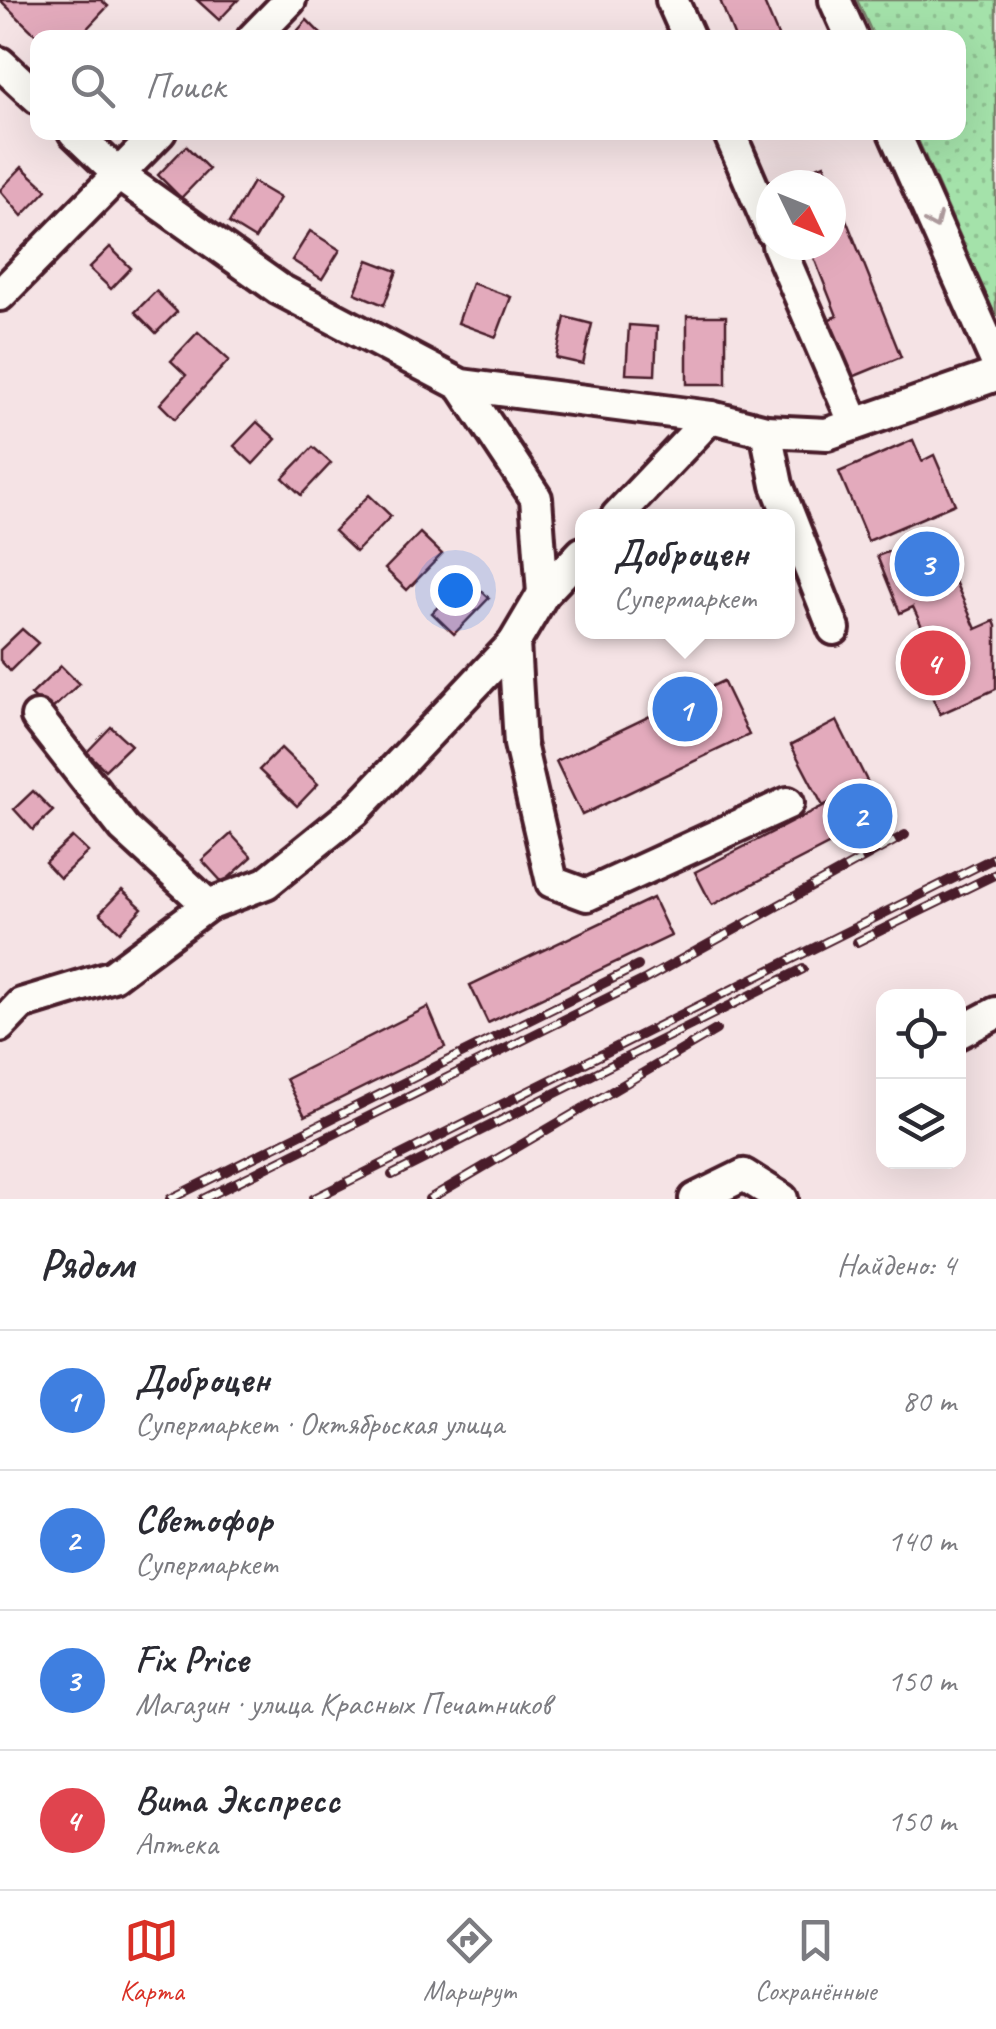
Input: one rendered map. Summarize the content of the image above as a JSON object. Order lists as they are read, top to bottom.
{
  "north": "bottom right",
  "page": {
    "search": "Поиск",
    "popup": ["Доброцен", "Супермаркет"],
    "pins": [
      "3",
      "4",
      "1",
      "2"
    ],
    "heading": ["Рядом", "Найдено: 4"],
    "list": [
      {
        "mark": "1",
        "name": "Доброцен",
        "note": "Супермаркет · Октябрьская улица",
        "value": "80 m"
      },
      {
        "mark": "2",
        "name": "Светофор",
        "note": "Супермаркет",
        "value": "140 m"
      },
      {
        "mark": "3",
        "name": "Fix Price",
        "note": "Магазин · улица Красных Печатников",
        "value": "150 m"
      },
      {
        "mark": "4",
        "name": "Вита Экспресс",
        "note": "Аптека",
        "value": "150 m"
      }
    ],
    "nav": ["Карта", "Маршрут", "Сохранённые"]
  }
}
